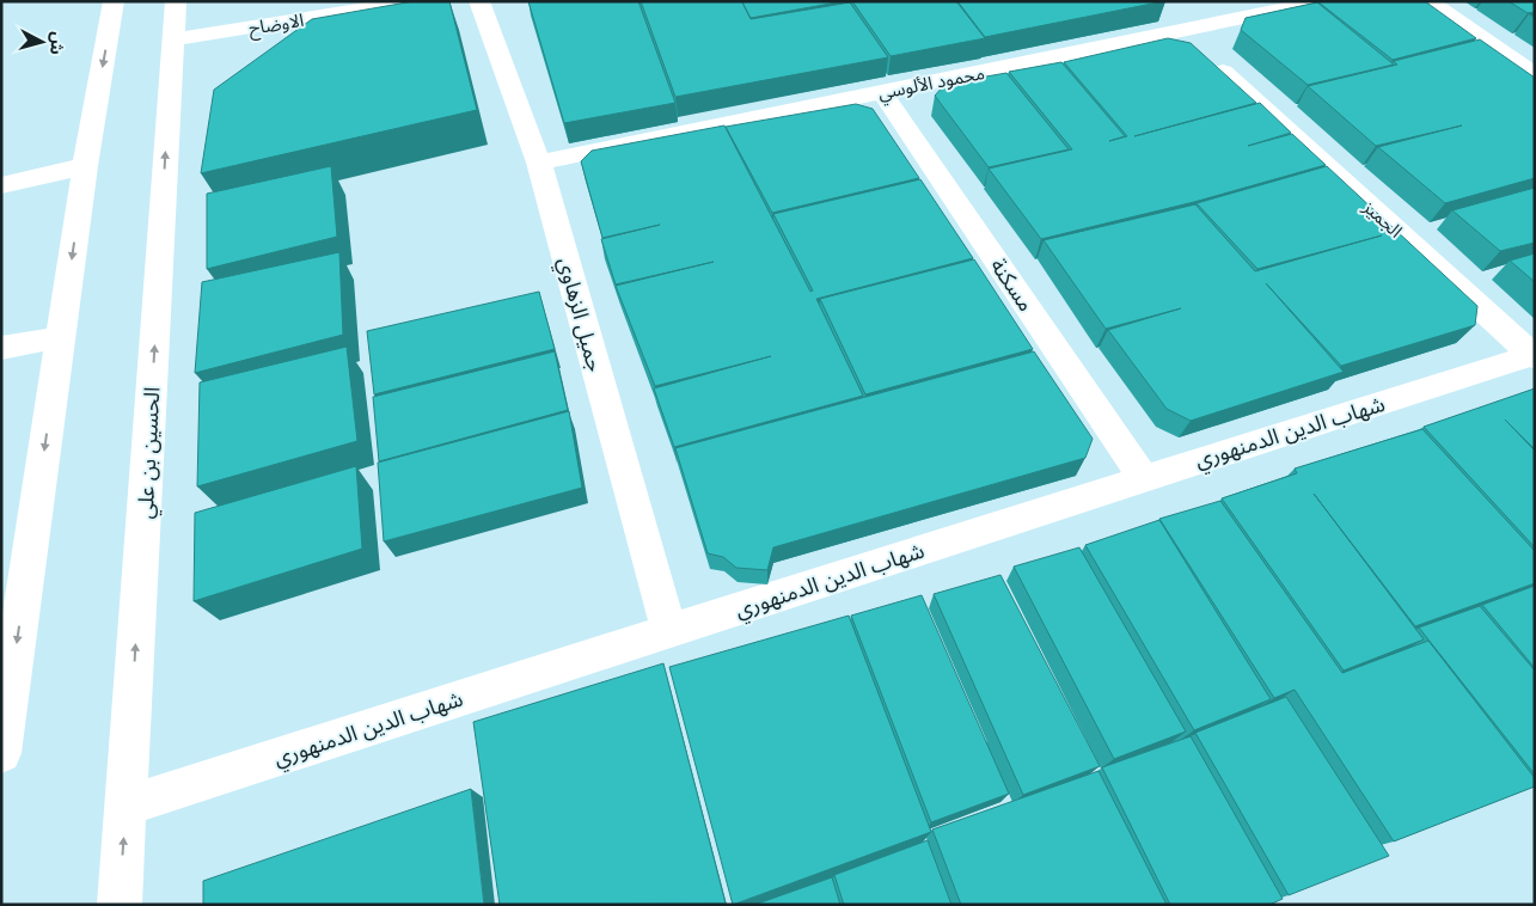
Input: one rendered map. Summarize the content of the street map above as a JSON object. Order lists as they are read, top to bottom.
{
  "streets": {
    "street": [
      "الاوضاح",
      "محمود الألوسي",
      "الجميز",
      "مسكنة",
      "جميل الزهاوي",
      "شهاب الدين الدمنهوري",
      "الحسين بن علي"
    ]
  },
  "crossings": [
    ["الاوضاح", "الحسين بن علي"],
    ["محمود الألوسي", "الجميز"],
    ["محمود الألوسي", "مسكنة"],
    ["محمود الألوسي", "جميل الزهاوي"],
    ["الجميز", "شهاب الدين الدمنهوري"],
    ["مسكنة", "شهاب الدين الدمنهوري"],
    ["جميل الزهاوي", "شهاب الدين الدمنهوري"],
    ["شهاب الدين الدمنهوري", "الحسين بن علي"]
  ],
  "north": "right"
}
